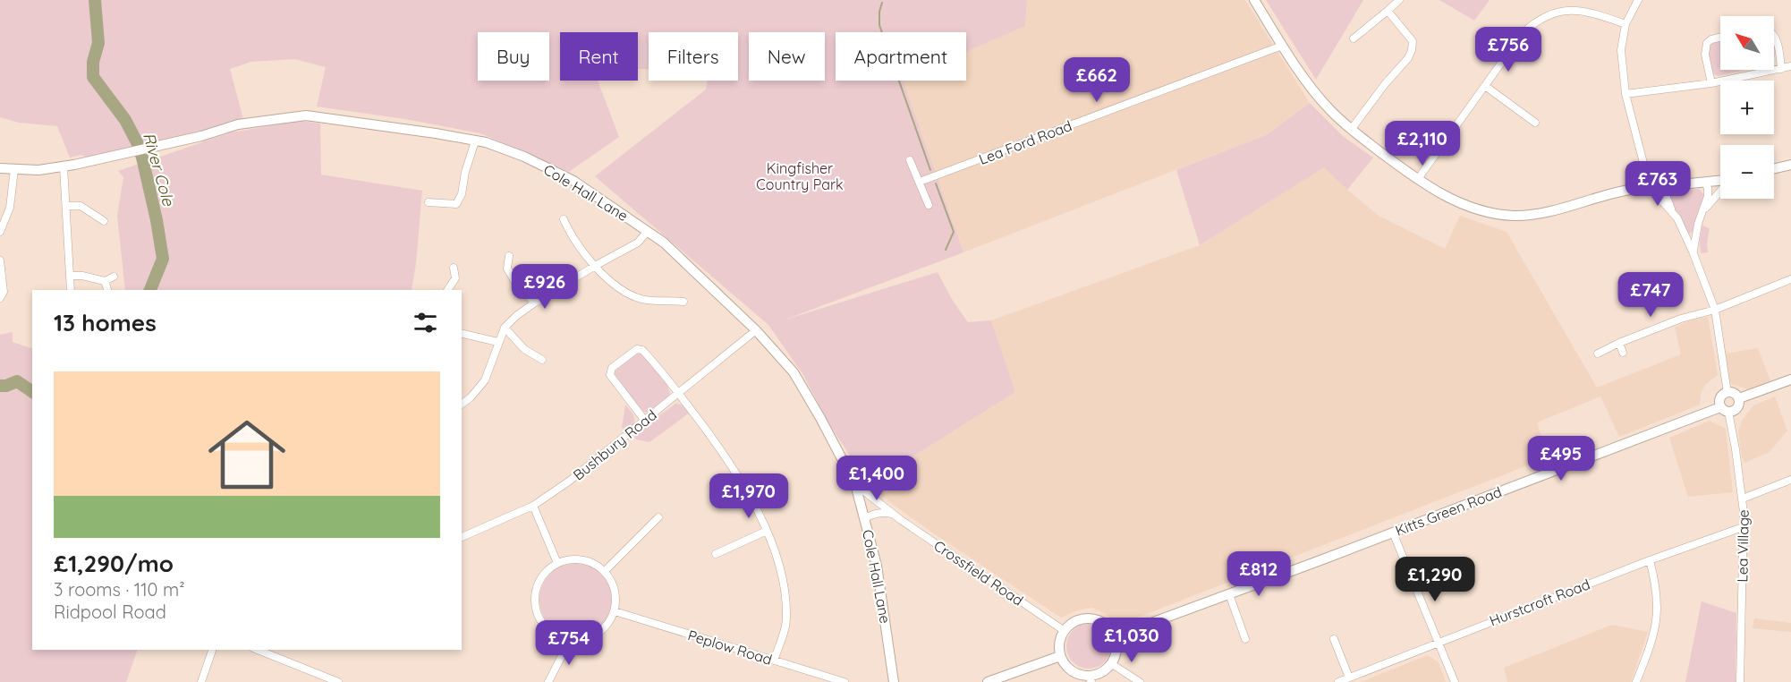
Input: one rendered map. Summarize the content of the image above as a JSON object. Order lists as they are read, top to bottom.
{
  "streets": {
    "street": [
      "Lea Ford Road",
      "Cole Hall Lane",
      "Bushbury Road",
      "Kitts Green Road",
      "Lea Village",
      "Crossfield Road",
      "Hurstcroft Road",
      "Peplow Road"
    ]
  },
  "crossings": [
    ["Cole Hall Lane", "Bushbury Road"],
    ["Cole Hall Lane", "Crossfield Road"],
    ["Kitts Green Road", "Lea Village"],
    ["Kitts Green Road", "Crossfield Road"],
    ["Lea Village", "Hurstcroft Road"]
  ],
  "water": ["River Cole"],
  "parks": ["Kingfisher Country Park"],
  "north": "top left",
  "page": {
    "map_buttons": ["+", "−"],
    "price": [
      "£756",
      "£662",
      "£2,110",
      "£763",
      "£926",
      "£747",
      "£495",
      "£1,400",
      "£1,970",
      "£812",
      "£1,290",
      "£1,030",
      "£754"
    ],
    "chip": [
      "Buy",
      "Rent",
      "Filters",
      "New",
      "Apartment"
    ],
    "heading": "13 homes",
    "list": [
      {
        "name": "£1,290/mo",
        "note": "3 rooms · 110 m² · Ridpool Road"
      }
    ]
  }
}
